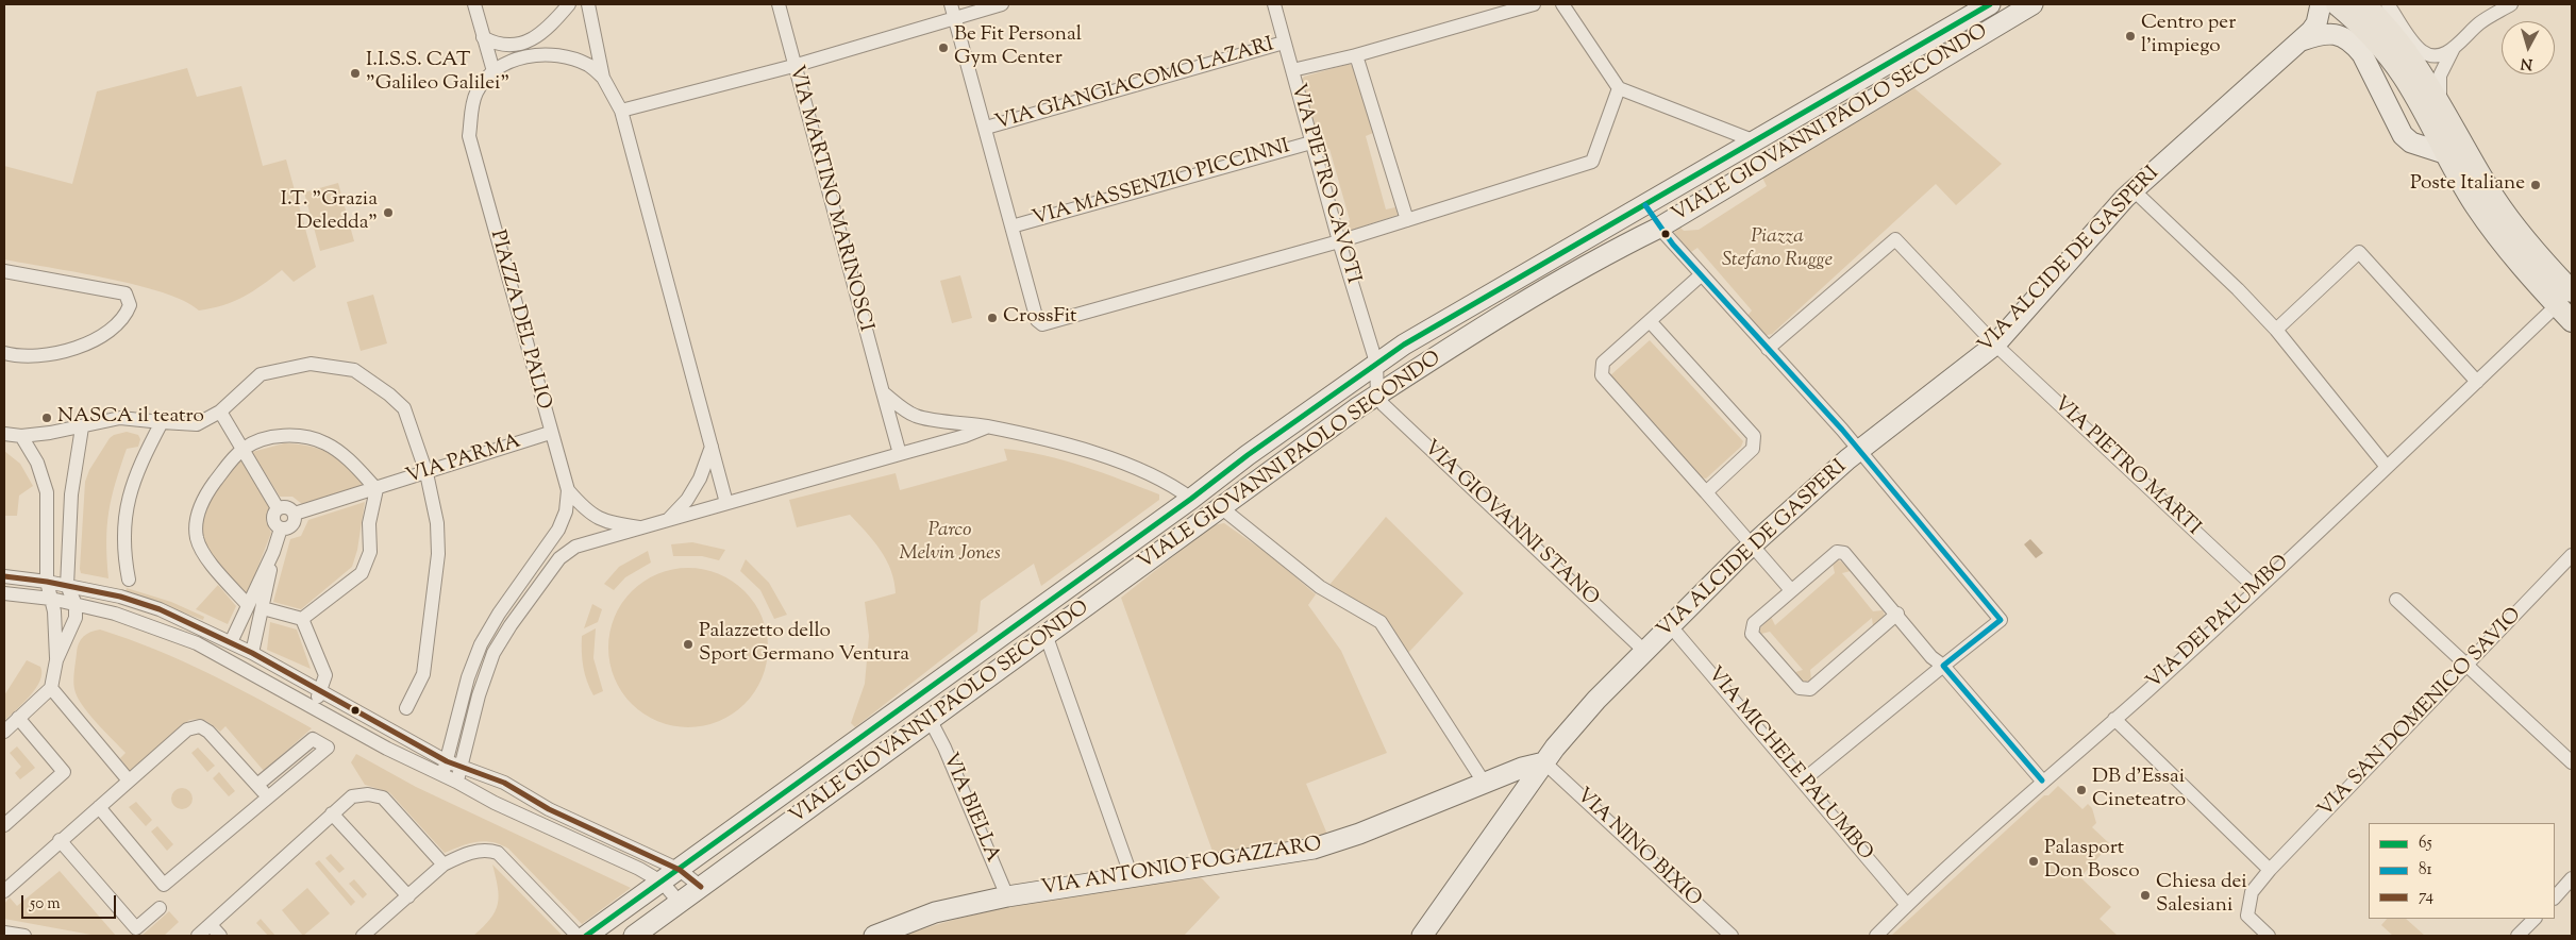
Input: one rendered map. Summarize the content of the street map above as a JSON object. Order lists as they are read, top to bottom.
{
  "streets": {
    "main road": ["VIALE GIOVANNI PAOLO SECONDO", "VIA ALCIDE DE GASPERI", "VIA ANTONIO FOGAZZARO"],
    "street": [
      "VIA GIANGIACOMO LAZARI",
      "VIA MASSENZIO PICCINNI",
      "VIA PIETRO CAVOTI",
      "VIA MARTINO MARINOSCI",
      "PIAZZA DEL PALIO",
      "VIA PARMA",
      "VIA PIETRO MARTI",
      "VIA GIOVANNI STANO",
      "VIA DEI PALUMBO",
      "VIA SAN DOMENICO SAVIO",
      "VIA MICHELE PALUMBO",
      "VIA BIELLA",
      "VIA NINO BIXIO"
    ]
  },
  "crossings": [
    ["VIA GIANGIACOMO LAZARI", "VIA PIETRO CAVOTI"],
    ["VIALE GIOVANNI PAOLO SECONDO", "VIA PIETRO CAVOTI"],
    ["VIALE GIOVANNI PAOLO SECONDO", "VIA GIOVANNI STANO"],
    ["VIALE GIOVANNI PAOLO SECONDO", "VIA BIELLA"],
    ["VIA MASSENZIO PICCINNI", "VIA PIETRO CAVOTI"],
    ["VIA PIETRO CAVOTI", "VIA GIOVANNI STANO"],
    ["VIA MARTINO MARINOSCI", "PIAZZA DEL PALIO"],
    ["VIA ALCIDE DE GASPERI", "VIA PIETRO MARTI"],
    ["VIA ALCIDE DE GASPERI", "VIA GIOVANNI STANO"],
    ["VIA ALCIDE DE GASPERI", "VIA MICHELE PALUMBO"],
    ["VIA ALCIDE DE GASPERI", "VIA NINO BIXIO"],
    ["PIAZZA DEL PALIO", "VIA PARMA"],
    ["VIA PIETRO MARTI", "VIA DEI PALUMBO"],
    ["VIA DEI PALUMBO", "VIA MICHELE PALUMBO"],
    ["VIA BIELLA", "VIA ANTONIO FOGAZZARO"]
  ],
  "parks": ["Piazza Stefano Rugge", "Parco Melvin Jones"],
  "places": [
    "Centro per l'impiego",
    "Be Fit Personal Gym Center",
    "I.I.S.S. CAT \"Galileo Galilei\"",
    "Poste Italiane",
    "I.T. \"Grazia Deledda\"",
    "CrossFit",
    "NASCA il teatro",
    "Palazzetto dello Sport Germano Ventura",
    "DB d'Essai Cineteatro",
    "Palasport Don Bosco",
    "Chiesa dei Salesiani"
  ],
  "lines": ["transit line 65", "transit line 81", "transit line 74"],
  "legend": ["65", "81", "74"],
  "scale_bar": "50 m",
  "north": "bottom"
}
